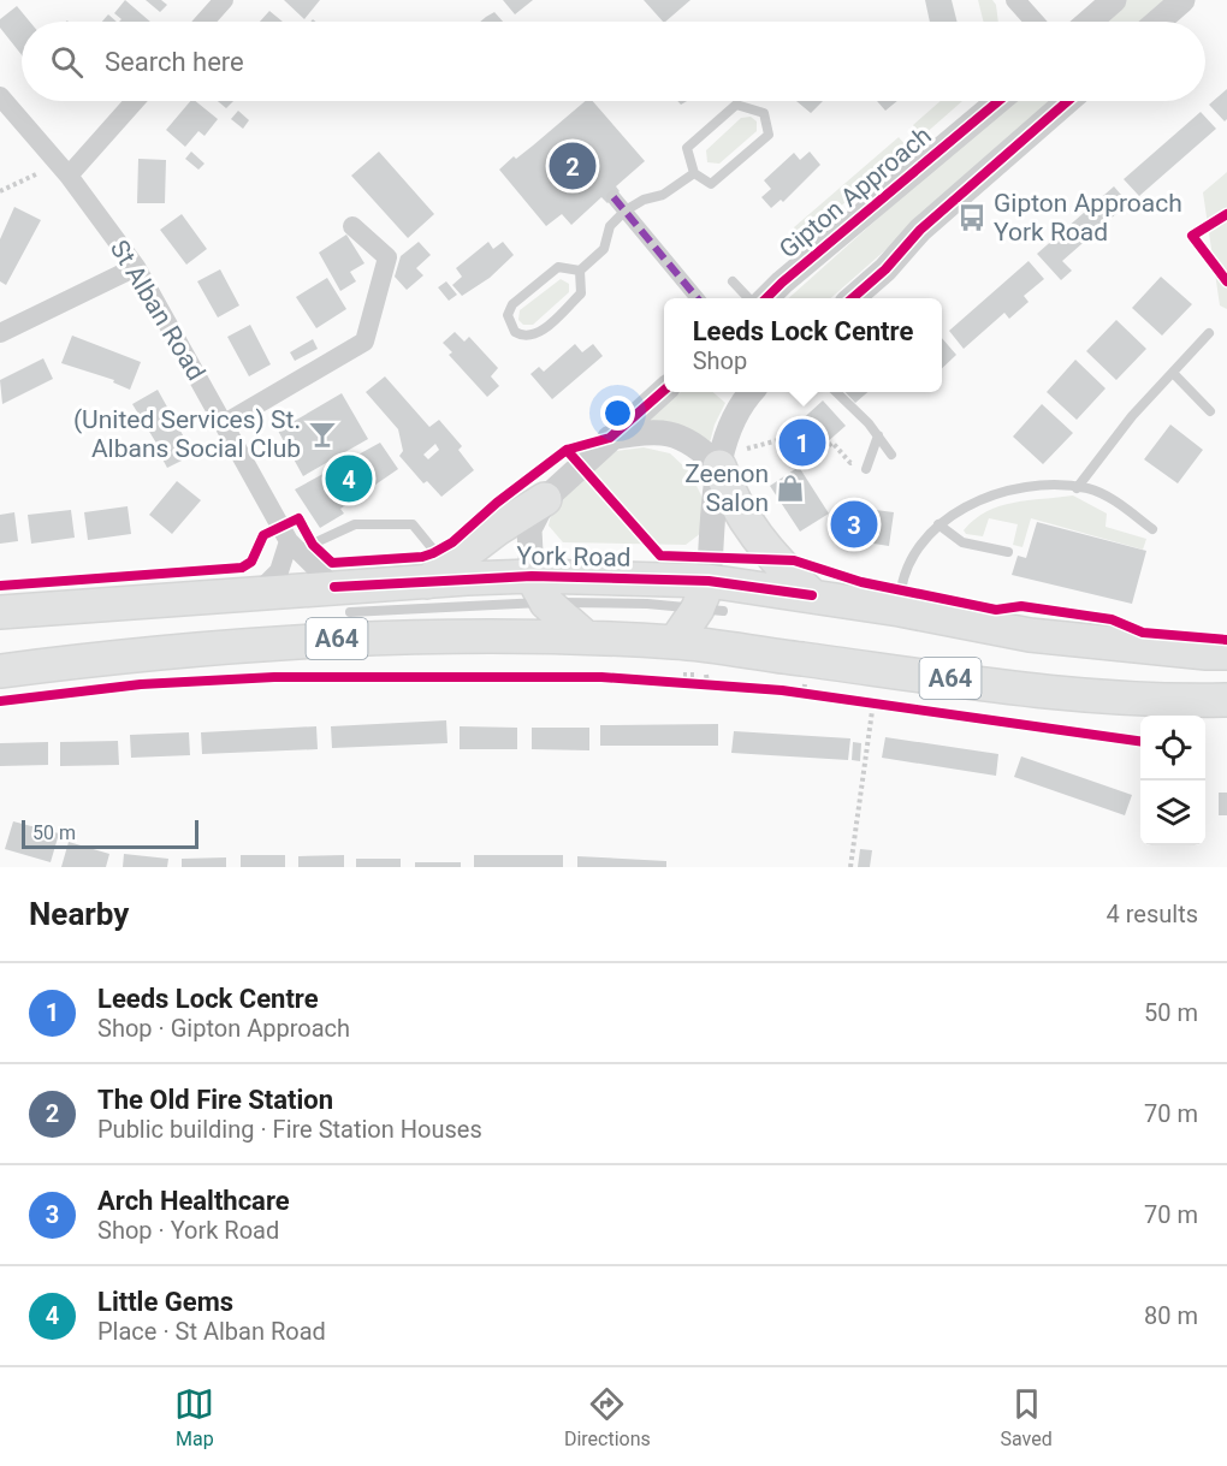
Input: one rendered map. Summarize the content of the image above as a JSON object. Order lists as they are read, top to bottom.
{
  "streets": {
    "highway": ["York Road", "A64"],
    "street": ["Gipton Approach", "St Alban Road"]
  },
  "crossings": [
    ["St Alban Road", "York Road"]
  ],
  "places": {
    "bus stop": ["Gipton Approach York Road"],
    "bar": ["(United Services) St. Albans Social Club"],
    "shop": ["Zeenon Salon"]
  },
  "scale_bar": "50 m",
  "page": {
    "search": "Search here",
    "pins": [
      "2",
      "1",
      "4",
      "3"
    ],
    "popup": ["Leeds Lock Centre", "Shop"],
    "scale": "50 m",
    "heading": ["Nearby", "4 results"],
    "list": [
      {
        "mark": "1",
        "name": "Leeds Lock Centre",
        "note": "Shop · Gipton Approach",
        "value": "50 m"
      },
      {
        "mark": "2",
        "name": "The Old Fire Station",
        "note": "Public building · Fire Station Houses",
        "value": "70 m"
      },
      {
        "mark": "3",
        "name": "Arch Healthcare",
        "note": "Shop · York Road",
        "value": "70 m"
      },
      {
        "mark": "4",
        "name": "Little Gems",
        "note": "Place · St Alban Road",
        "value": "80 m"
      }
    ],
    "nav": ["Map", "Directions", "Saved"]
  }
}
